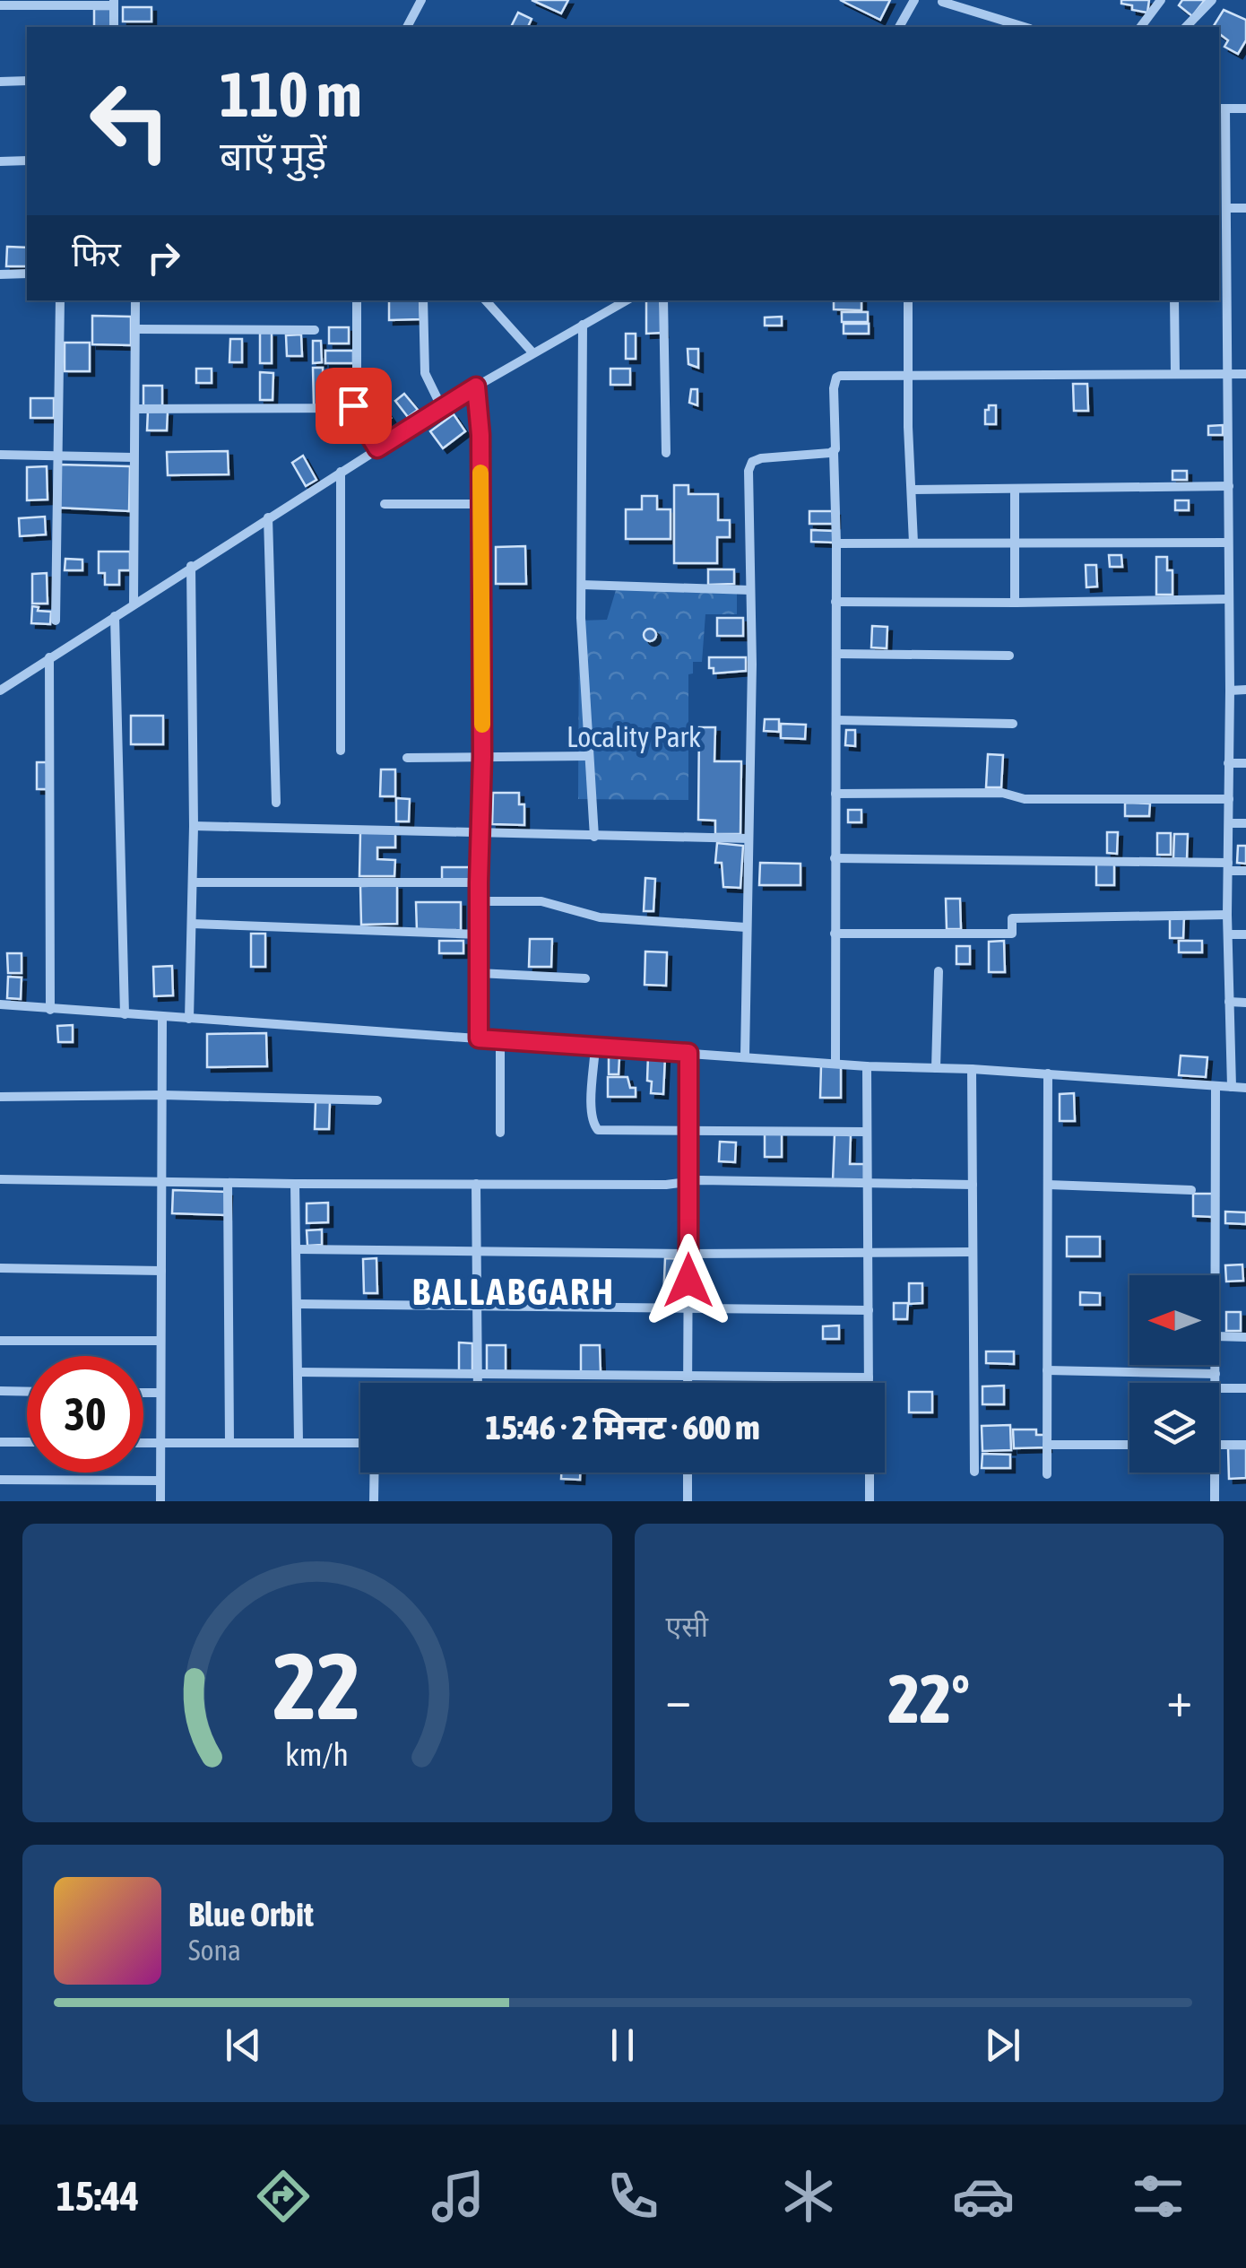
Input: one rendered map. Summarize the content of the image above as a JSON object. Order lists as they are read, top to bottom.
{
  "districts": ["BALLABGARH"],
  "parks": ["Locality Park"],
  "north": "left",
  "page": {
    "turn": ["110 m", "बाएँ मुड़ें"],
    "then": "फिर",
    "limit": "30",
    "trip": "15:46 · 2 मिनट · 600 m",
    "tile": "एसी",
    "heat": ["−", "22°", "+"],
    "song": ["Blue Orbit", "Sona"],
    "tabs": "15:44",
    "gauge": ["22", "km/h"]
  }
}
